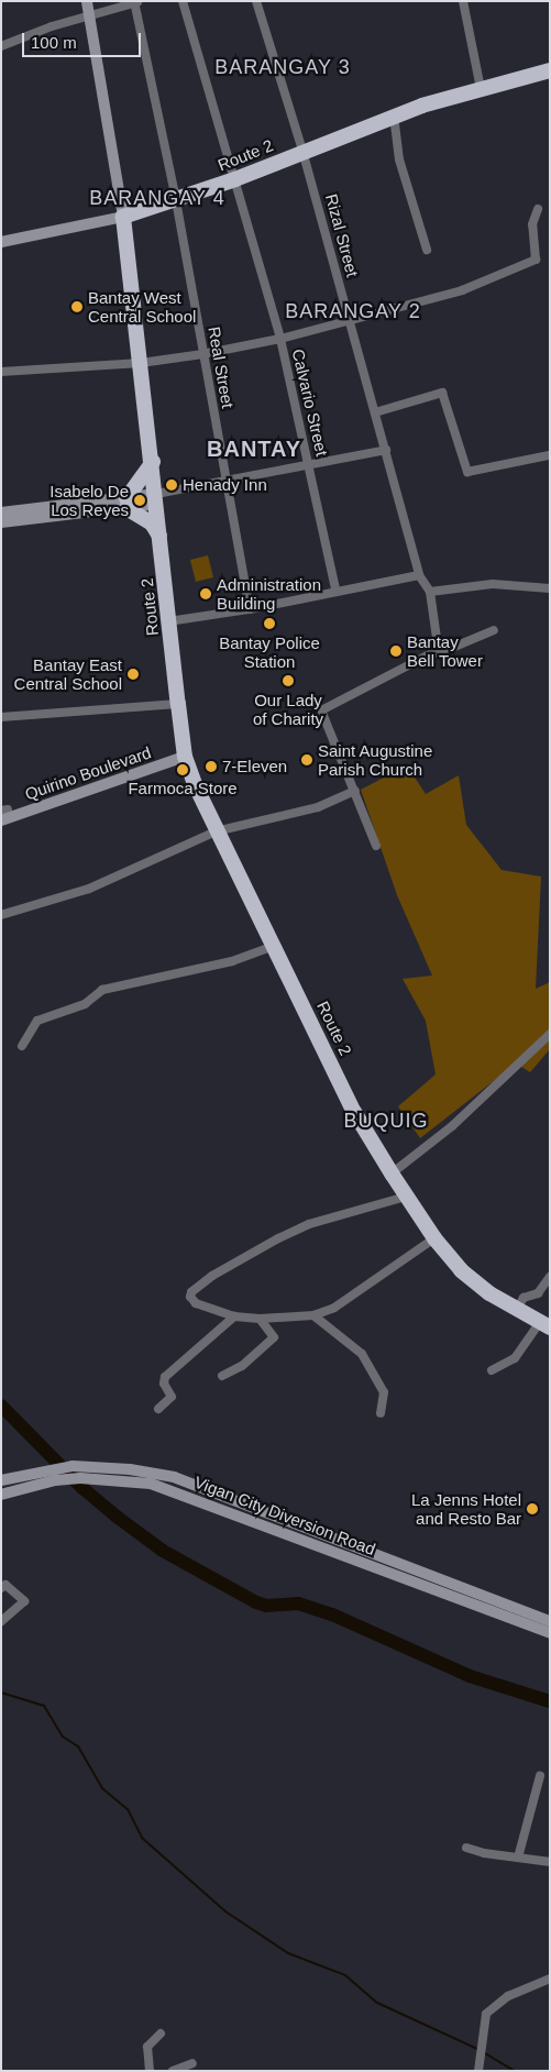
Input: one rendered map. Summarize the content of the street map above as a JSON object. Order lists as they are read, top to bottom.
{
  "streets": {
    "highway": ["Route 2"],
    "main road": ["Quirino Boulevard", "Vigan City Diversion Road"],
    "street": ["Rizal Street", "Real Street", "Calvario Street"]
  },
  "crossings": [
    ["Route 2", "Rizal Street"],
    ["Route 2", "Real Street"],
    ["Route 2", "Calvario Street"],
    ["Route 2", "Quirino Boulevard"]
  ],
  "districts": [
    "BARANGAY 3",
    "BARANGAY 4",
    "BARANGAY 2",
    "BANTAY",
    "BUQUIG"
  ],
  "places": [
    "Bantay West Central School",
    "Henady Inn",
    "Isabelo De Los Reyes",
    "Administration Building",
    "Bantay Police Station",
    "Bantay Bell Tower",
    "Bantay East Central School",
    "Our Lady of Charity",
    "Saint Augustine Parish Church",
    "7-Eleven",
    "Farmoca Store",
    "La Jenns Hotel and Resto Bar"
  ],
  "scale_bar": "100 m"
}
